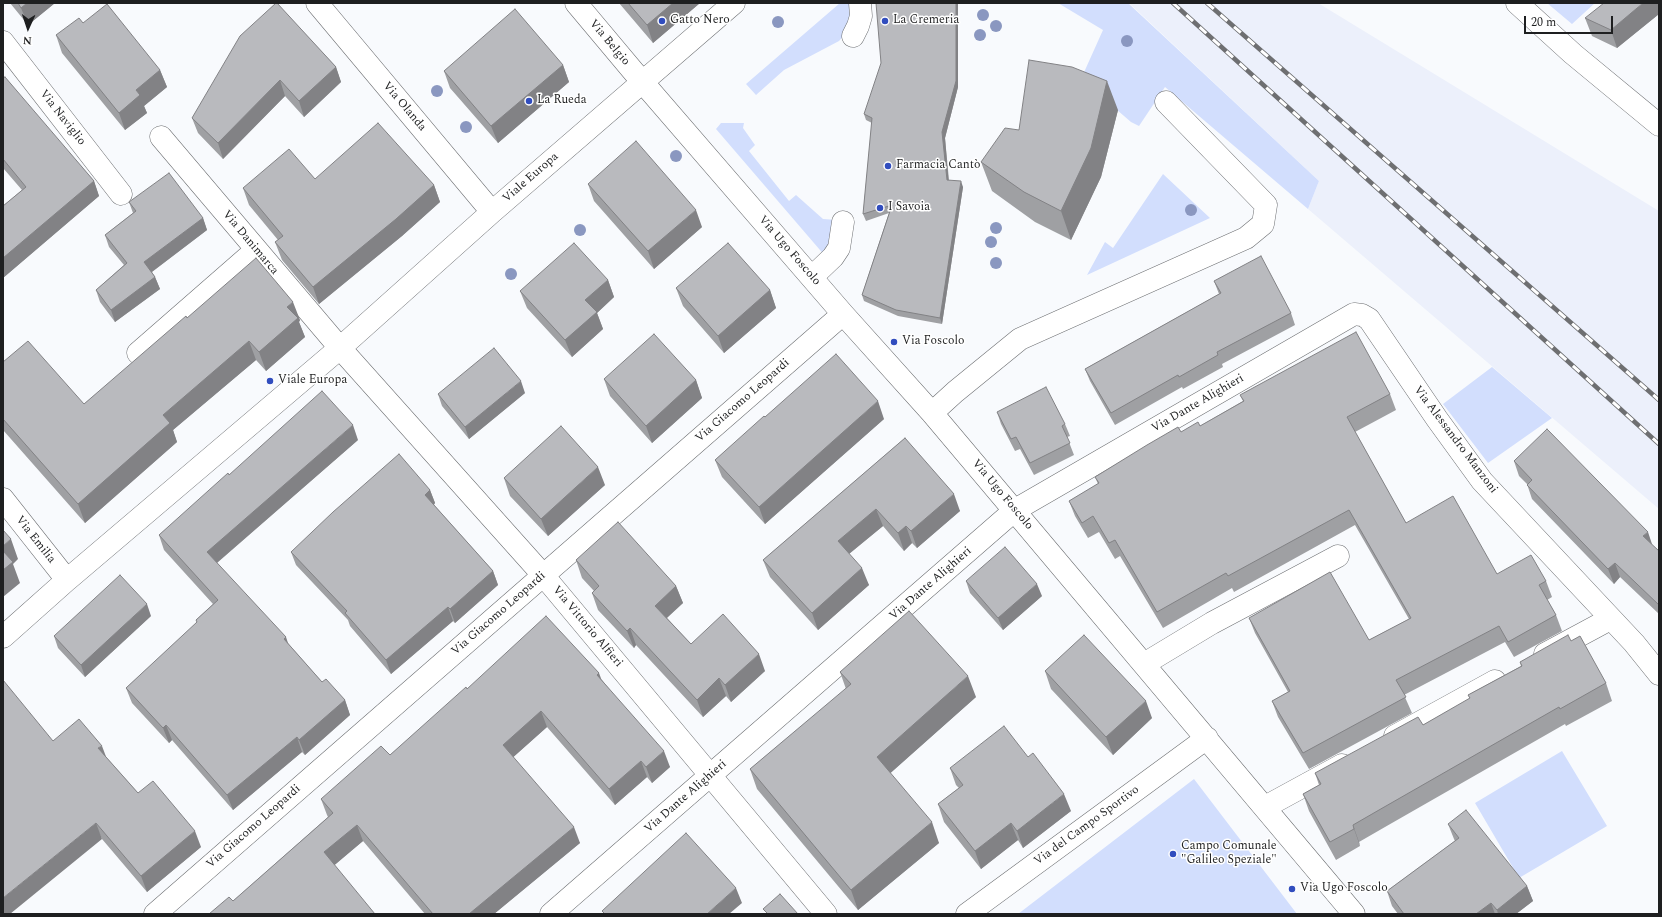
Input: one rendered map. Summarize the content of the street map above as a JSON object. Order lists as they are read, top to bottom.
{
  "streets": {
    "street": [
      "Via Belgio",
      "Via Olanda",
      "Via Naviglio",
      "Viale Europa",
      "Via Danimarca",
      "Via Ugo Foscolo",
      "Via Giacomo Leopardi",
      "Via Dante Alighieri",
      "Via Alessandro Manzoni",
      "Via Emilia",
      "Via Vittorio Alfieri",
      "Via del Campo Sportivo"
    ]
  },
  "crossings": [
    ["Via Belgio", "Viale Europa"],
    ["Via Belgio", "Via Ugo Foscolo"],
    ["Via Olanda", "Viale Europa"],
    ["Viale Europa", "Via Danimarca"],
    ["Viale Europa", "Via Ugo Foscolo"],
    ["Viale Europa", "Via Emilia"],
    ["Viale Europa", "Via Vittorio Alfieri"],
    ["Via Danimarca", "Via Vittorio Alfieri"],
    ["Via Ugo Foscolo", "Via Giacomo Leopardi"],
    ["Via Ugo Foscolo", "Via Dante Alighieri"],
    ["Via Ugo Foscolo", "Via del Campo Sportivo"],
    ["Via Giacomo Leopardi", "Via Vittorio Alfieri"],
    ["Via Dante Alighieri", "Via Alessandro Manzoni"],
    ["Via Dante Alighieri", "Via Vittorio Alfieri"]
  ],
  "places": [
    "Gatto Nero",
    "La Cremeria",
    "La Rueda",
    "Farmacia Cantò",
    "I Savoia",
    "Via Foscolo",
    "Viale Europa",
    "Campo Comunale \"Galileo Speziale\"",
    "Via Ugo Foscolo"
  ],
  "scale_bar": "20 m",
  "north": "bottom"
}
